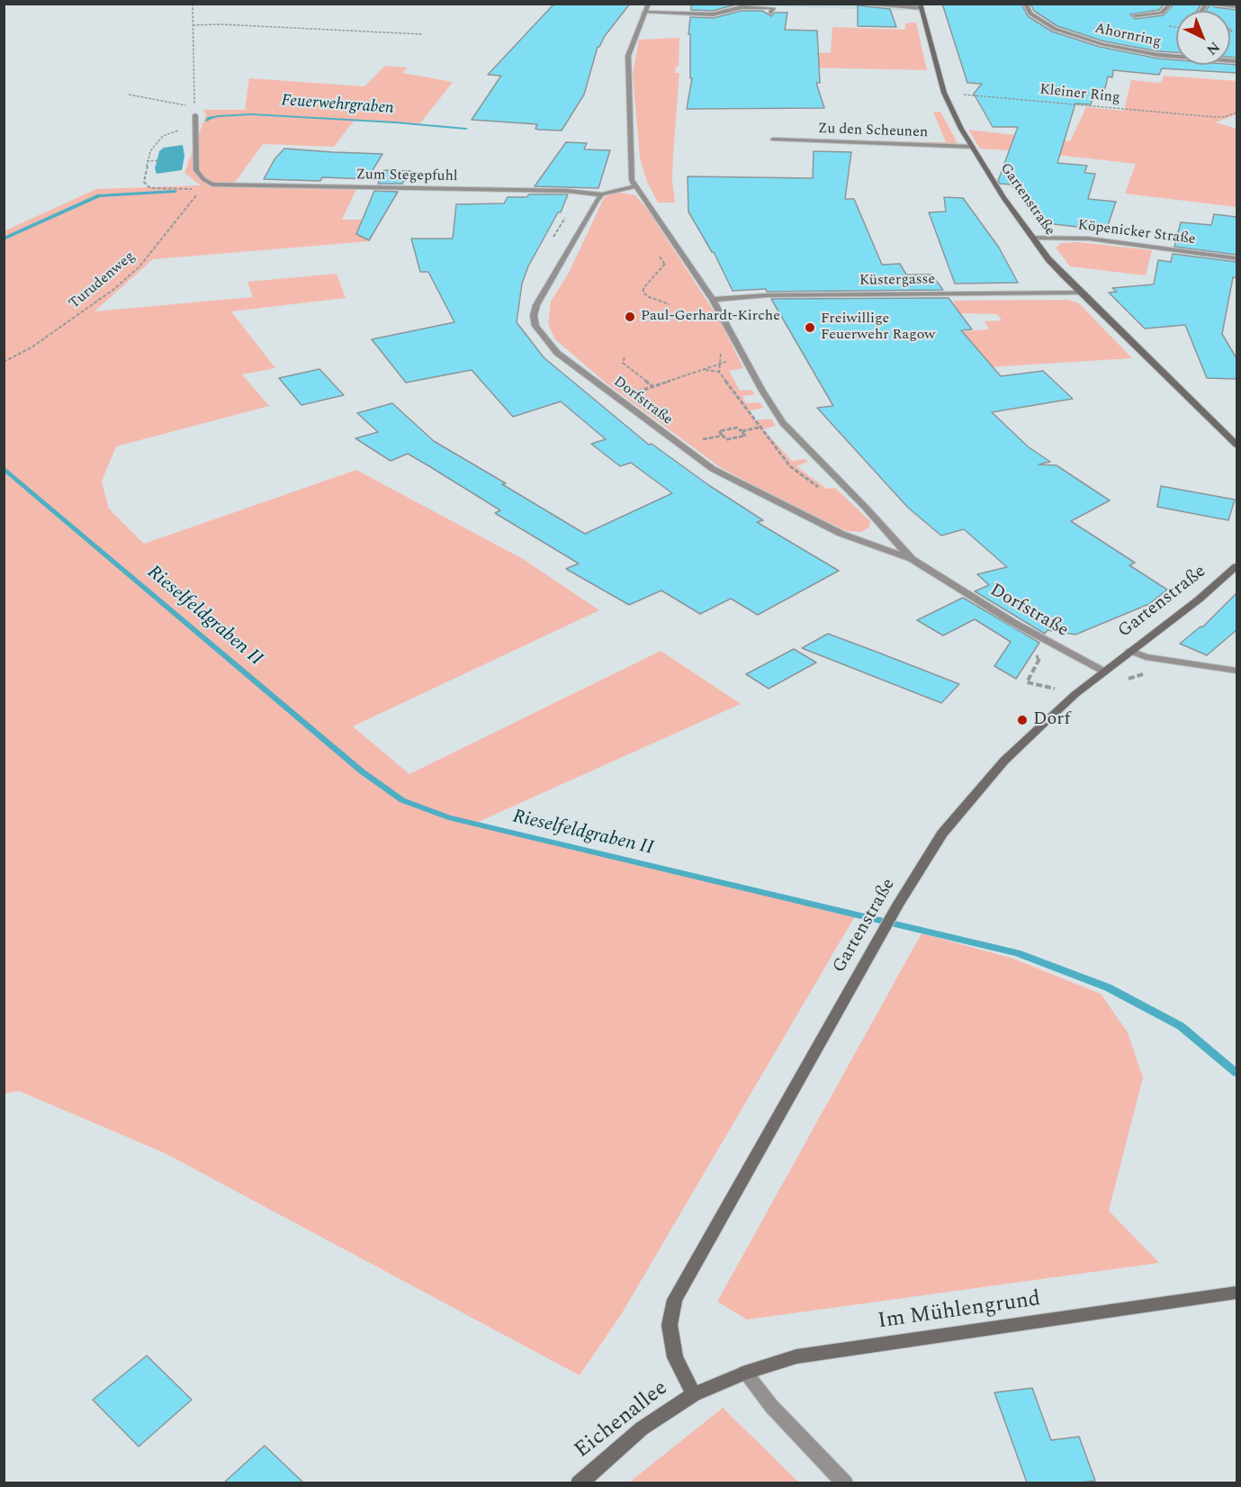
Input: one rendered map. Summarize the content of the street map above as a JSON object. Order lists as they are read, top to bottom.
{
  "streets": {
    "street": [
      "Ahornring",
      "Zu den Scheunen",
      "Zum Stegepfuhl",
      "Gartenstraße",
      "Köpenicker Straße",
      "Küstergasse",
      "Dorfstraße",
      "Im Mühlengrund",
      "Eichenallee"
    ],
    "path": ["Kleiner Ring", "Turudenweg"]
  },
  "crossings": [
    ["Kleiner Ring", "Gartenstraße"],
    ["Zu den Scheunen", "Gartenstraße"],
    ["Zum Stegepfuhl", "Dorfstraße"],
    ["Gartenstraße", "Köpenicker Straße"],
    ["Gartenstraße", "Küstergasse"],
    ["Gartenstraße", "Dorfstraße"],
    ["Gartenstraße", "Im Mühlengrund"],
    ["Gartenstraße", "Eichenallee"],
    ["Küstergasse", "Dorfstraße"],
    ["Im Mühlengrund", "Eichenallee"]
  ],
  "water": ["Feuerwehrgraben", "Rieselfeldgraben II"],
  "places": ["Paul-Gerhardt-Kirche", "Freiwillige Feuerwehr Ragow", "Dorf"],
  "north": "bottom right"
}
